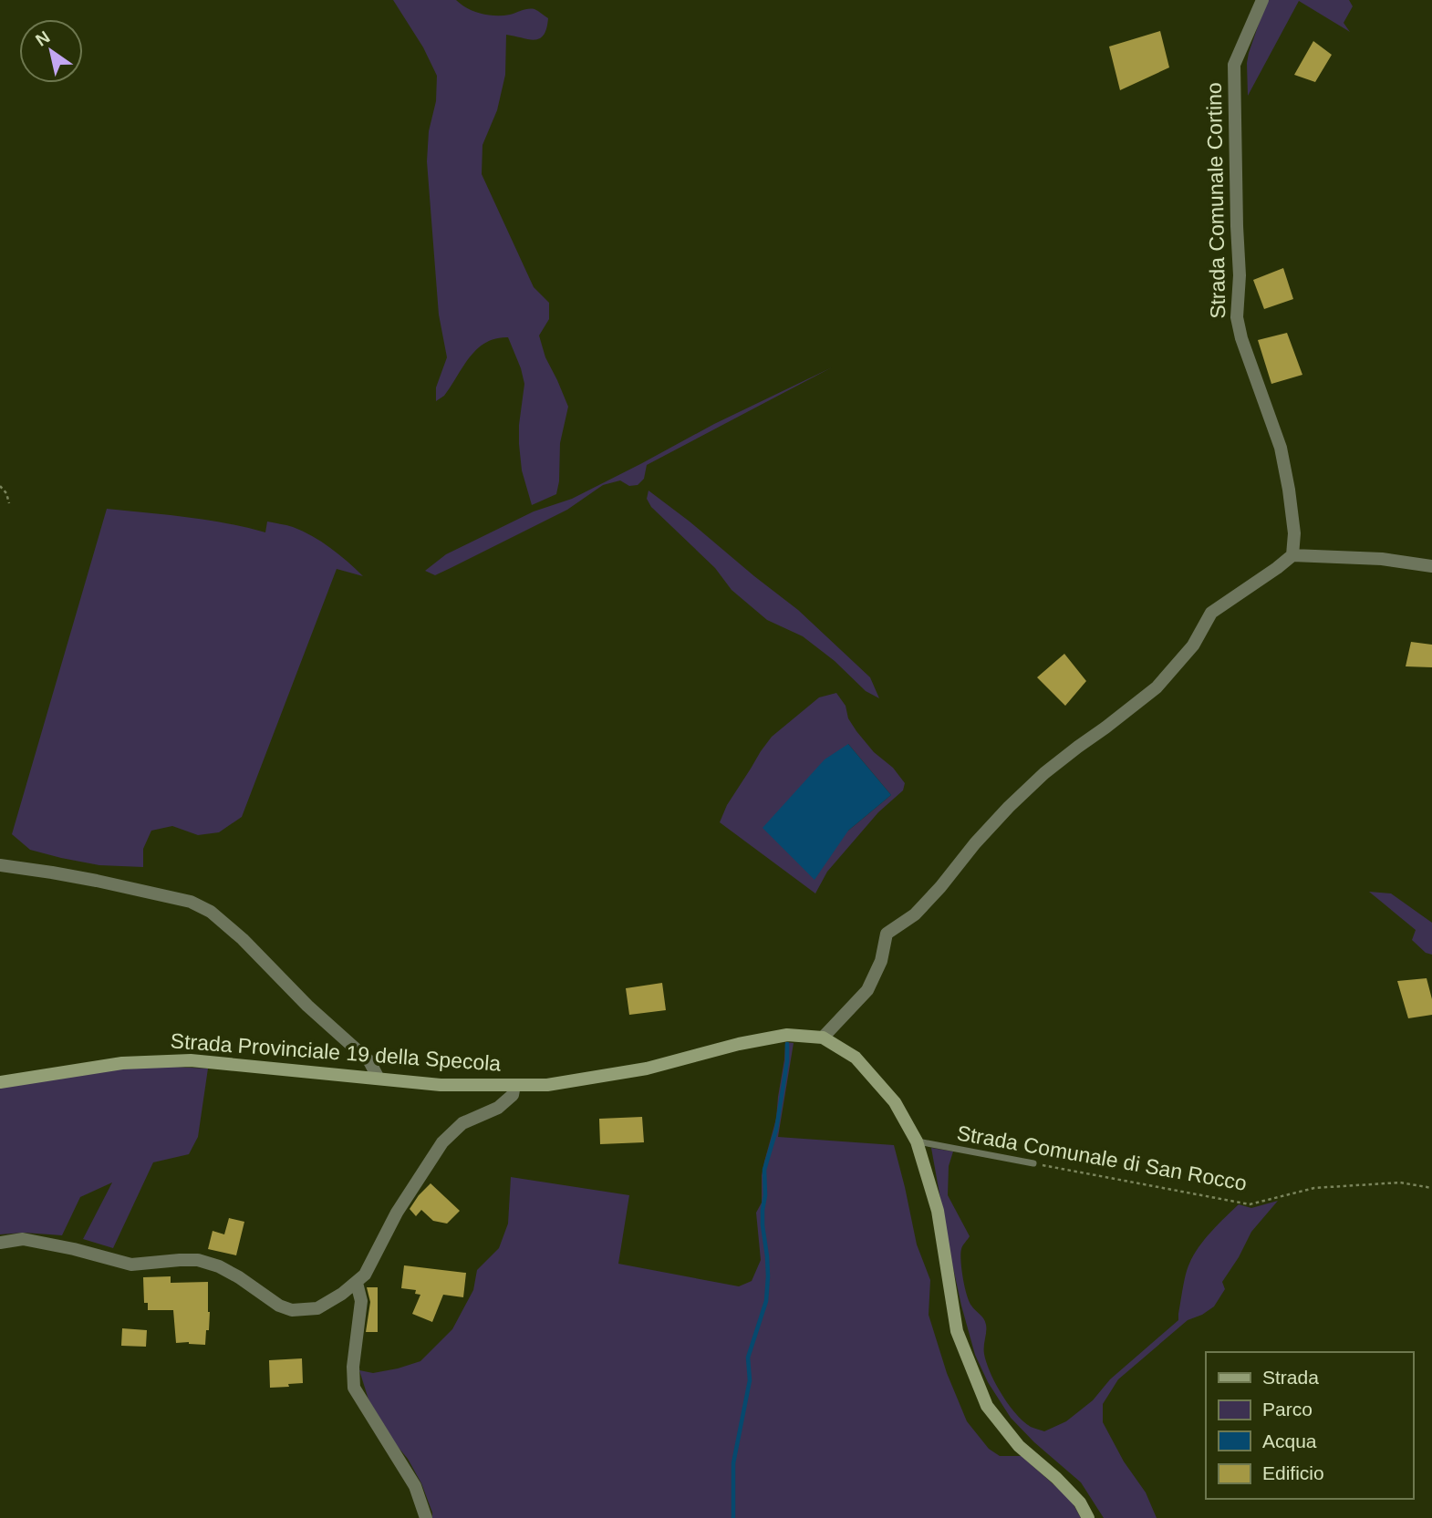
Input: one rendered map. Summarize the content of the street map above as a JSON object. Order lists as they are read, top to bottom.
{
  "streets": {
    "main road": ["Strada Provinciale 19 della Specola"],
    "street": ["Strada Comunale Cortino"],
    "lane": ["Strada Comunale di San Rocco"]
  },
  "crossings": [
    ["Strada Provinciale 19 della Specola", "Strada Comunale di San Rocco"]
  ],
  "legend": [
    "Strada",
    "Parco",
    "Acqua",
    "Edificio"
  ],
  "north": "top left"
}
